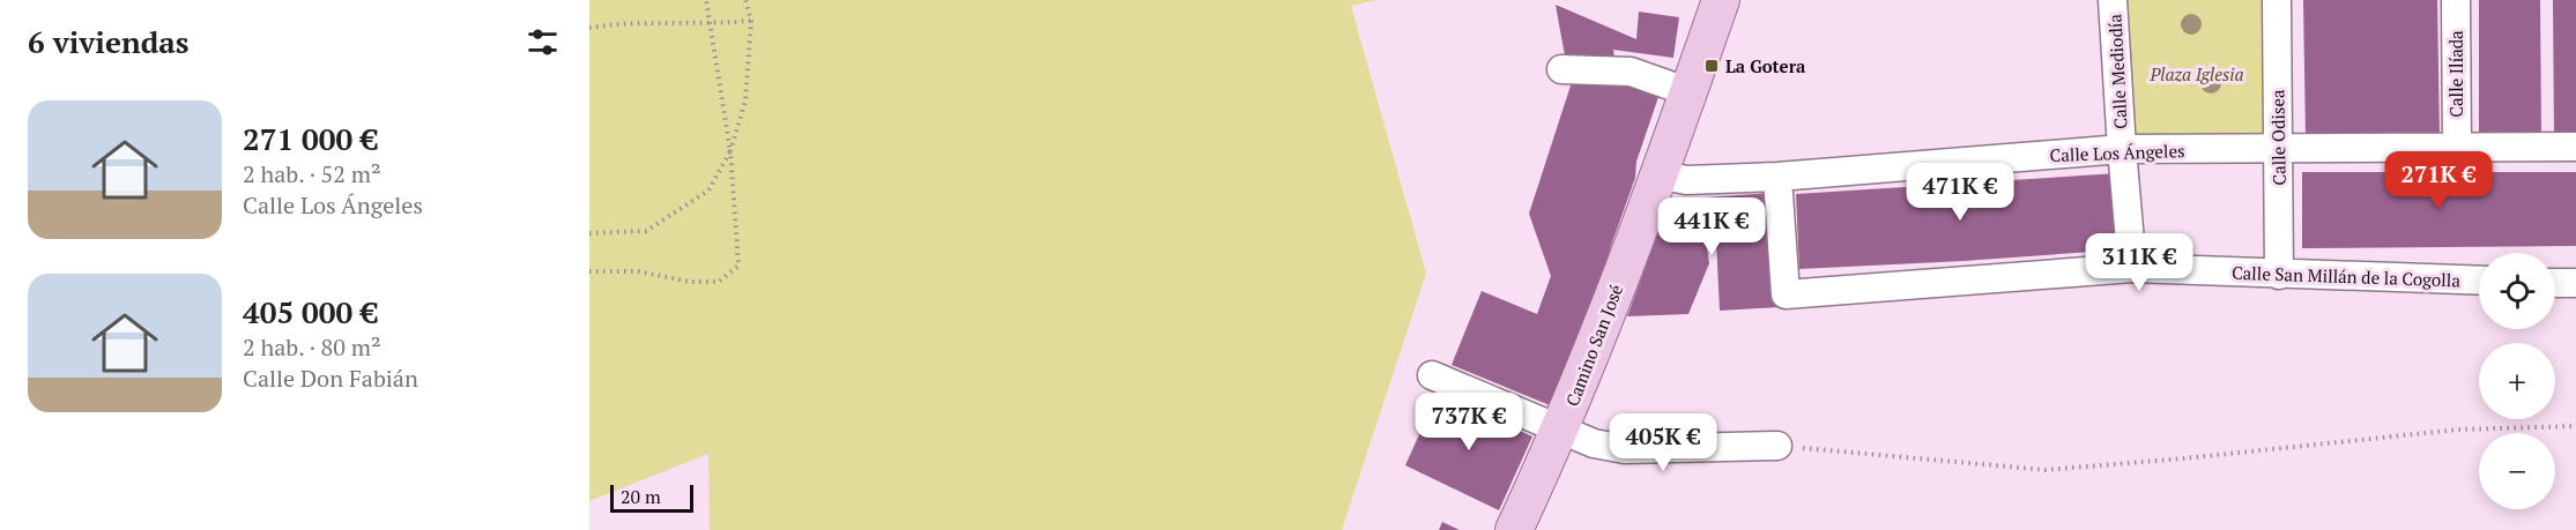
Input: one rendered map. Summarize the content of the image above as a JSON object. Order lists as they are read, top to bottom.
{
  "streets": {
    "main road": ["Camino San José"],
    "street": [
      "Calle Mediodía",
      "Calle Ilíada",
      "Calle Odisea",
      "Calle Los Ángeles",
      "Calle San Millán de la Cogolla"
    ]
  },
  "crossings": [
    ["Calle Mediodía", "Calle Los Ángeles"],
    ["Calle Mediodía", "Calle San Millán de la Cogolla"],
    ["Calle Ilíada", "Calle Los Ángeles"],
    ["Calle Odisea", "Calle Los Ángeles"],
    ["Calle Odisea", "Calle San Millán de la Cogolla"],
    ["Calle Los Ángeles", "Calle San Millán de la Cogolla"],
    ["Calle Los Ángeles", "Camino San José"]
  ],
  "parks": ["Plaza Iglesia"],
  "places": {
    "transit": ["La Gotera"]
  },
  "scale_bar": "20 m",
  "page": {
    "heading": "6 viviendas",
    "list": [
      {
        "name": "271 000 €",
        "note": "2 hab. · 52 m² · Calle Los Ángeles"
      },
      {
        "name": "405 000 €",
        "note": "2 hab. · 80 m² · Calle Don Fabián"
      }
    ],
    "price": [
      "271K €",
      "471K €",
      "441K €",
      "311K €",
      "737K €",
      "405K €"
    ],
    "map_buttons": ["+", "−"],
    "scale": "20 m"
  }
}
